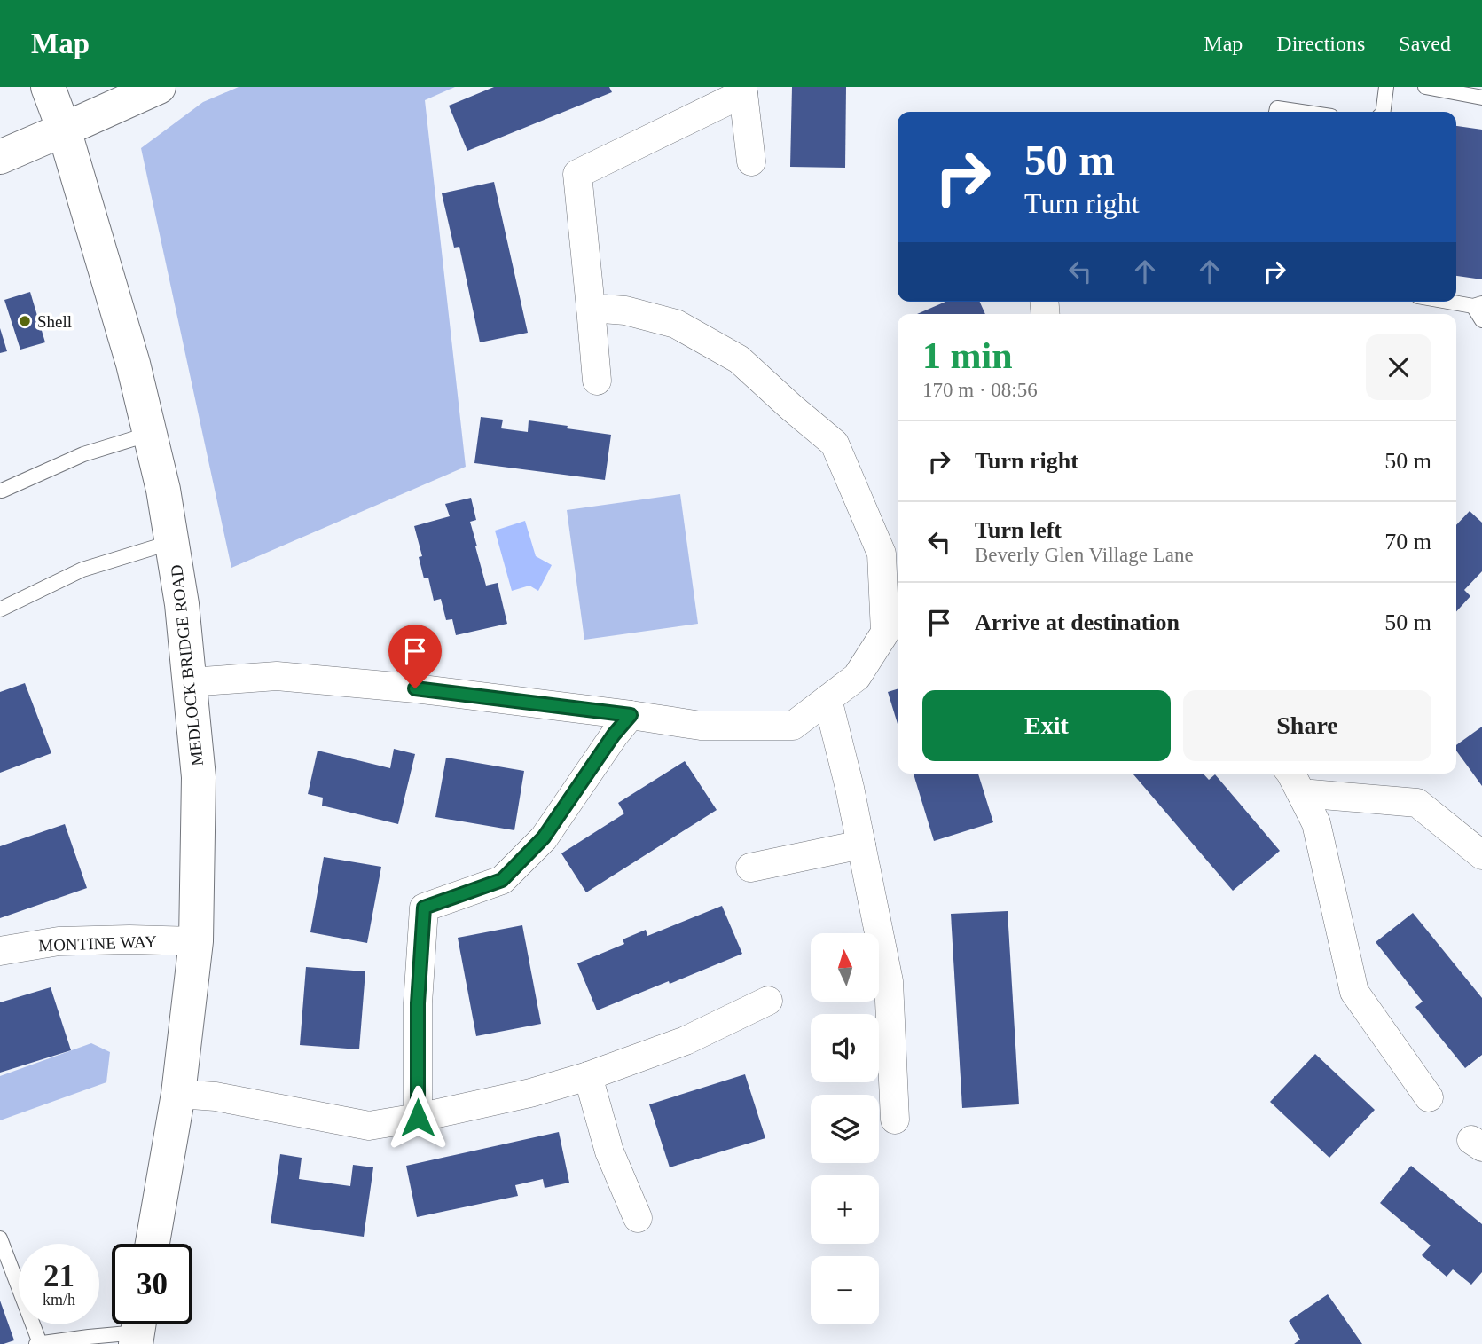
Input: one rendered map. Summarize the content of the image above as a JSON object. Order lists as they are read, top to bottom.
{
  "streets": {
    "main road": ["MEDLOCK BRIDGE ROAD"],
    "street": ["MONTINE WAY"]
  },
  "crossings": [
    ["MEDLOCK BRIDGE ROAD", "MONTINE WAY"]
  ],
  "places": ["Shell"],
  "north": "top",
  "page": {
    "header": "Map",
    "nav": ["Map", "Directions", "Saved"],
    "turn": ["50 m", "Turn right"],
    "heading": ["1 min", "170 m · 08:56"],
    "list": [
      {
        "name": "Turn right",
        "value": "50 m"
      },
      {
        "name": "Turn left",
        "note": "Beverly Glen Village Lane",
        "value": "70 m"
      },
      {
        "name": "Arrive at destination",
        "value": "50 m"
      }
    ],
    "buttons": ["Exit", "Share"],
    "map_buttons": ["+", "−"],
    "speed": "21 km/h",
    "limit": "30"
  }
}
